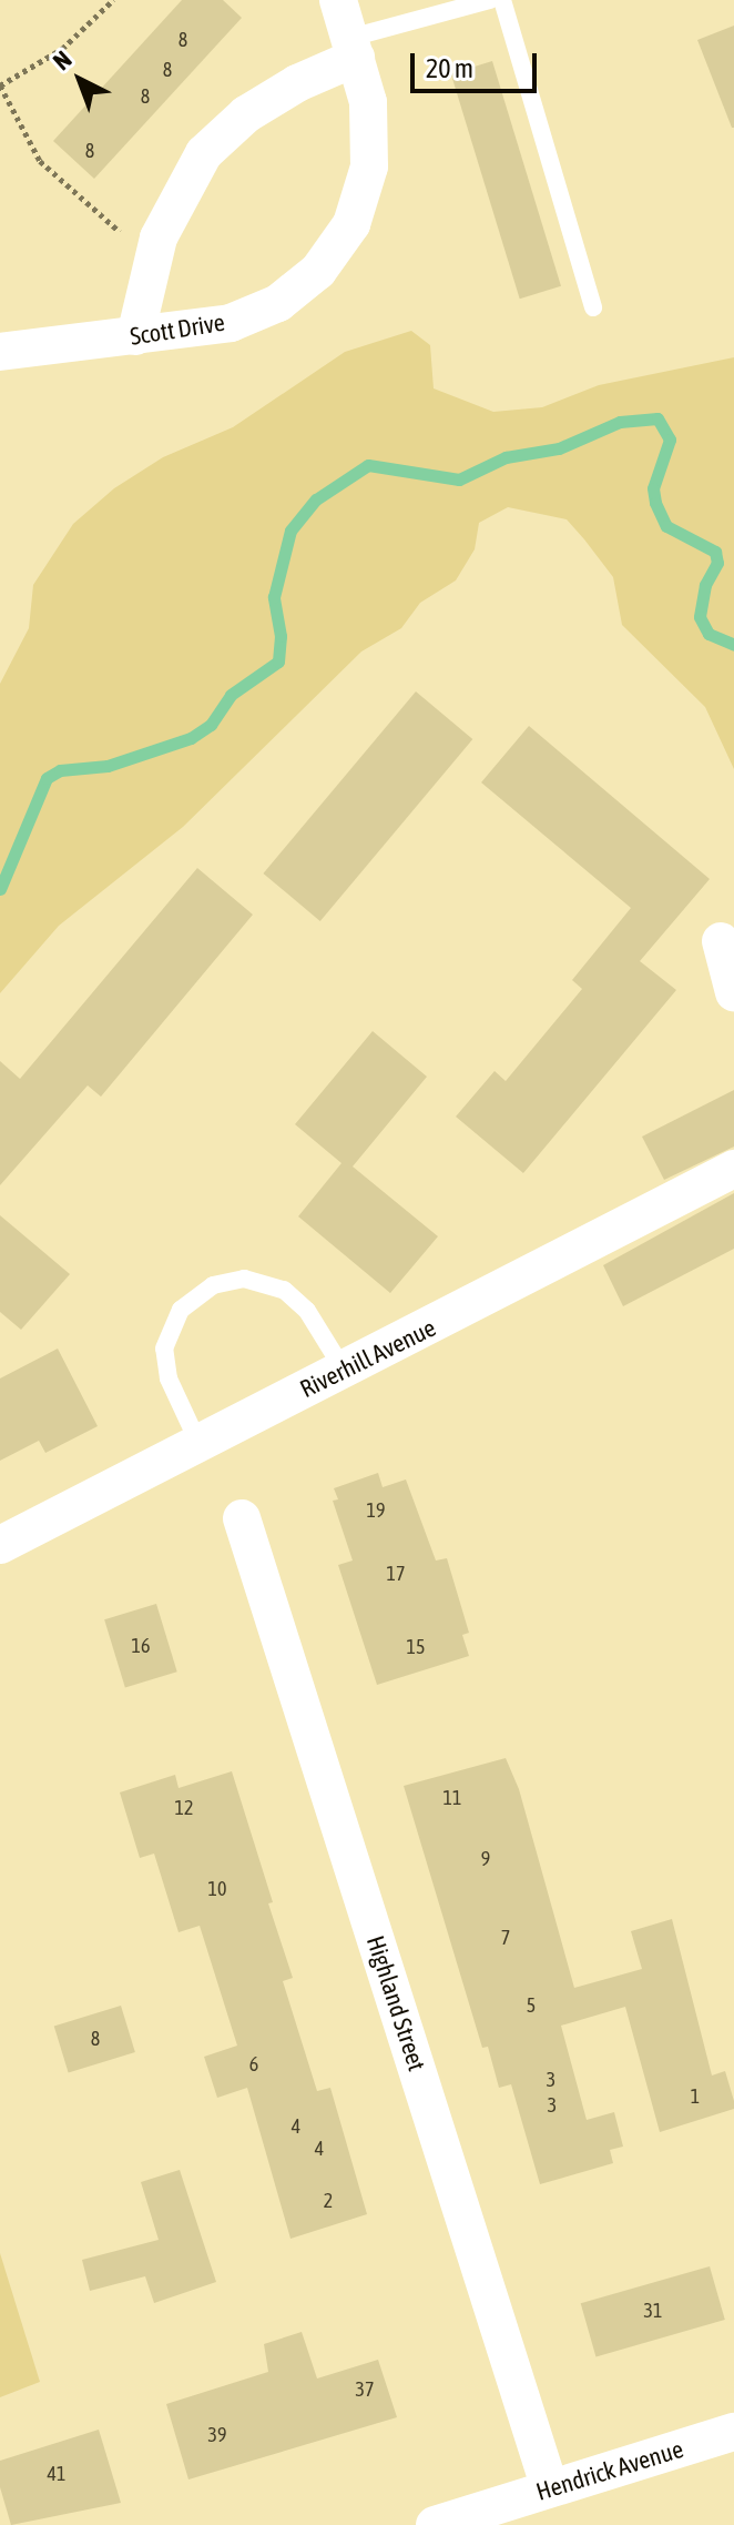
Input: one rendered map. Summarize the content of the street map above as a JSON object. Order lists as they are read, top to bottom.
{
  "streets": {
    "street": [
      "Scott Drive",
      "Riverhill Avenue",
      "Highland Street",
      "Hendrick Avenue"
    ]
  },
  "crossings": [
    ["Highland Street", "Hendrick Avenue"]
  ],
  "house_numbers": [
    "8",
    "8",
    "8",
    "8",
    "19",
    "17",
    "16",
    "15",
    "11",
    "12",
    "9",
    "10",
    "7",
    "5",
    "8",
    "6",
    "3",
    "1",
    "3",
    "4",
    "4",
    "2",
    "31",
    "37",
    "39",
    "41"
  ],
  "scale_bar": "20 m",
  "north": "top left"
}
